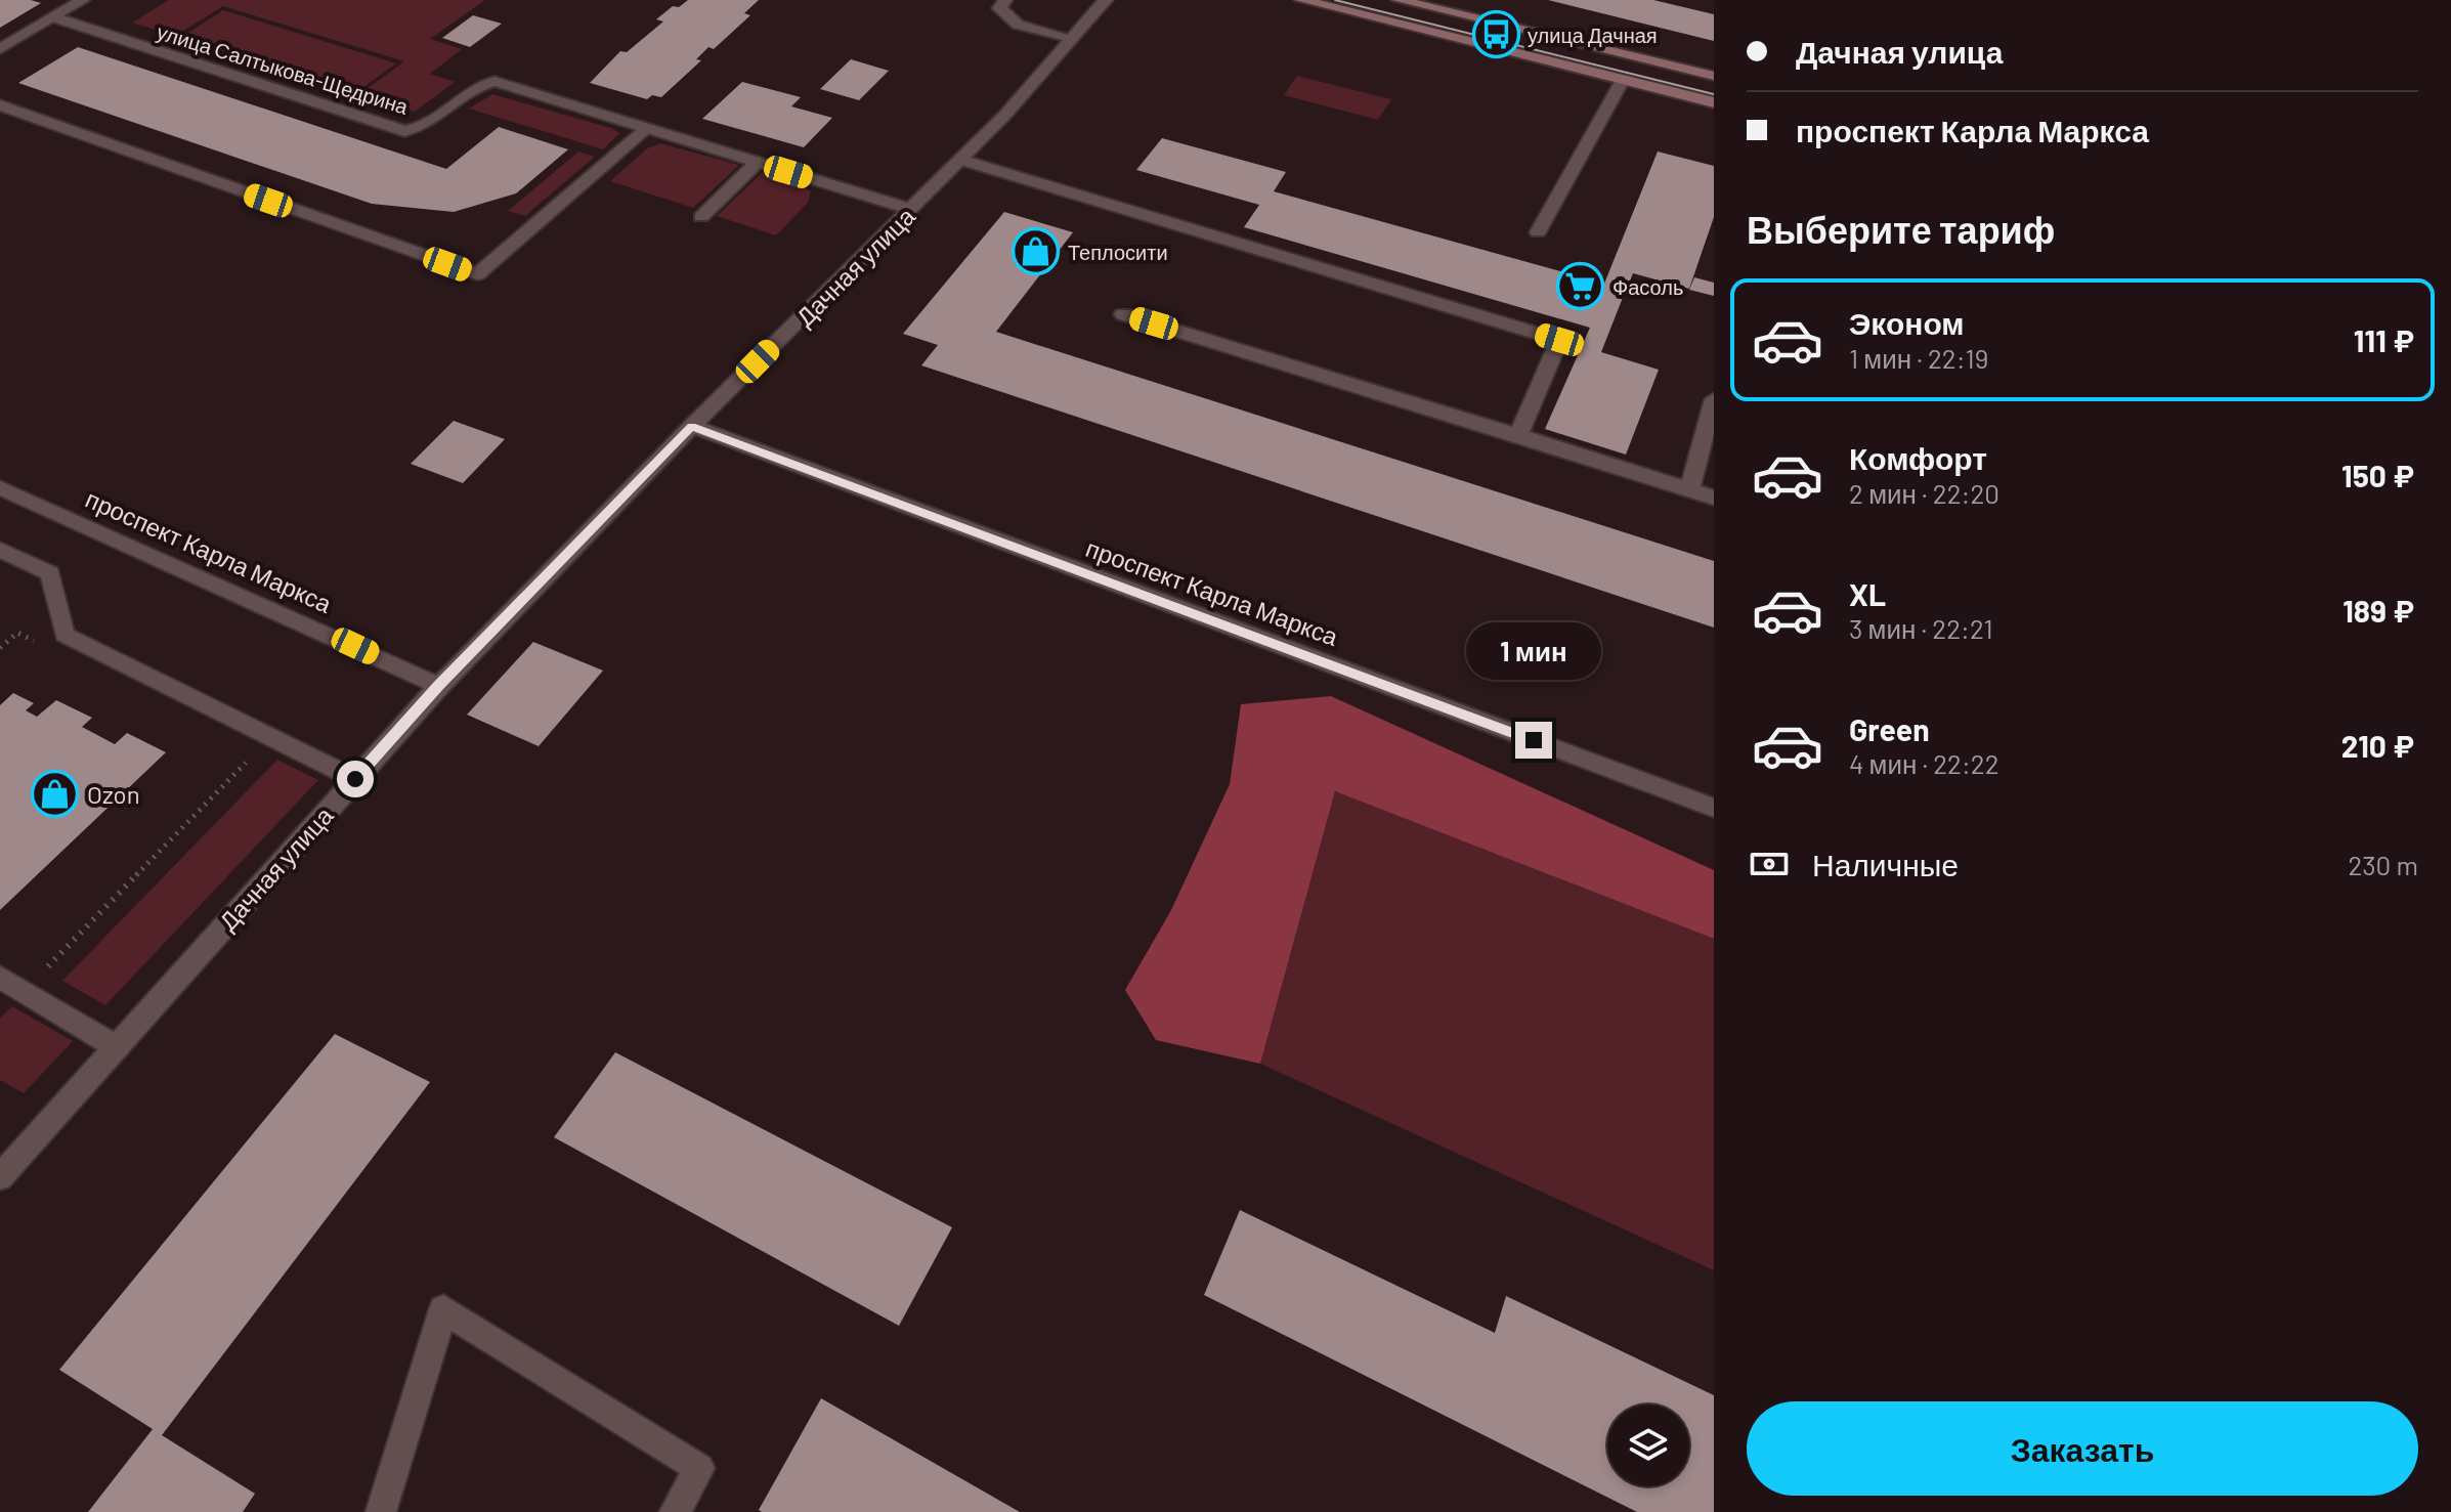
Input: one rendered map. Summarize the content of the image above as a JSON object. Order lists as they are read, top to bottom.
{
  "streets": {
    "street": ["улица Салтыкова-Щедрина", "Дачная улица", "проспект Карла Маркса"]
  },
  "crossings": [
    ["улица Салтыкова-Щедрина", "Дачная улица"],
    ["Дачная улица", "проспект Карла Маркса"]
  ],
  "places": {
    "bus stop": ["улица Дачная"],
    "shop": ["Теплосити", "Ozon"],
    "supermarket": ["Фасоль"]
  },
  "page": {
    "banner": ["Дачная улица", "проспект Карла Маркса"],
    "heading": "Выберите тариф",
    "list": [
      {
        "name": "Эконом",
        "note": "1 мин · 22:19",
        "value": "111 ₽"
      },
      {
        "name": "Комфорт",
        "note": "2 мин · 22:20",
        "value": "150 ₽"
      },
      {
        "name": "XL",
        "note": "3 мин · 22:21",
        "value": "189 ₽"
      },
      {
        "name": "Green",
        "note": "4 мин · 22:22",
        "value": "210 ₽"
      }
    ],
    "bubble": "1 мин",
    "pay": ["Наличные", "230 m"],
    "buttons": "Заказать"
  }
}
